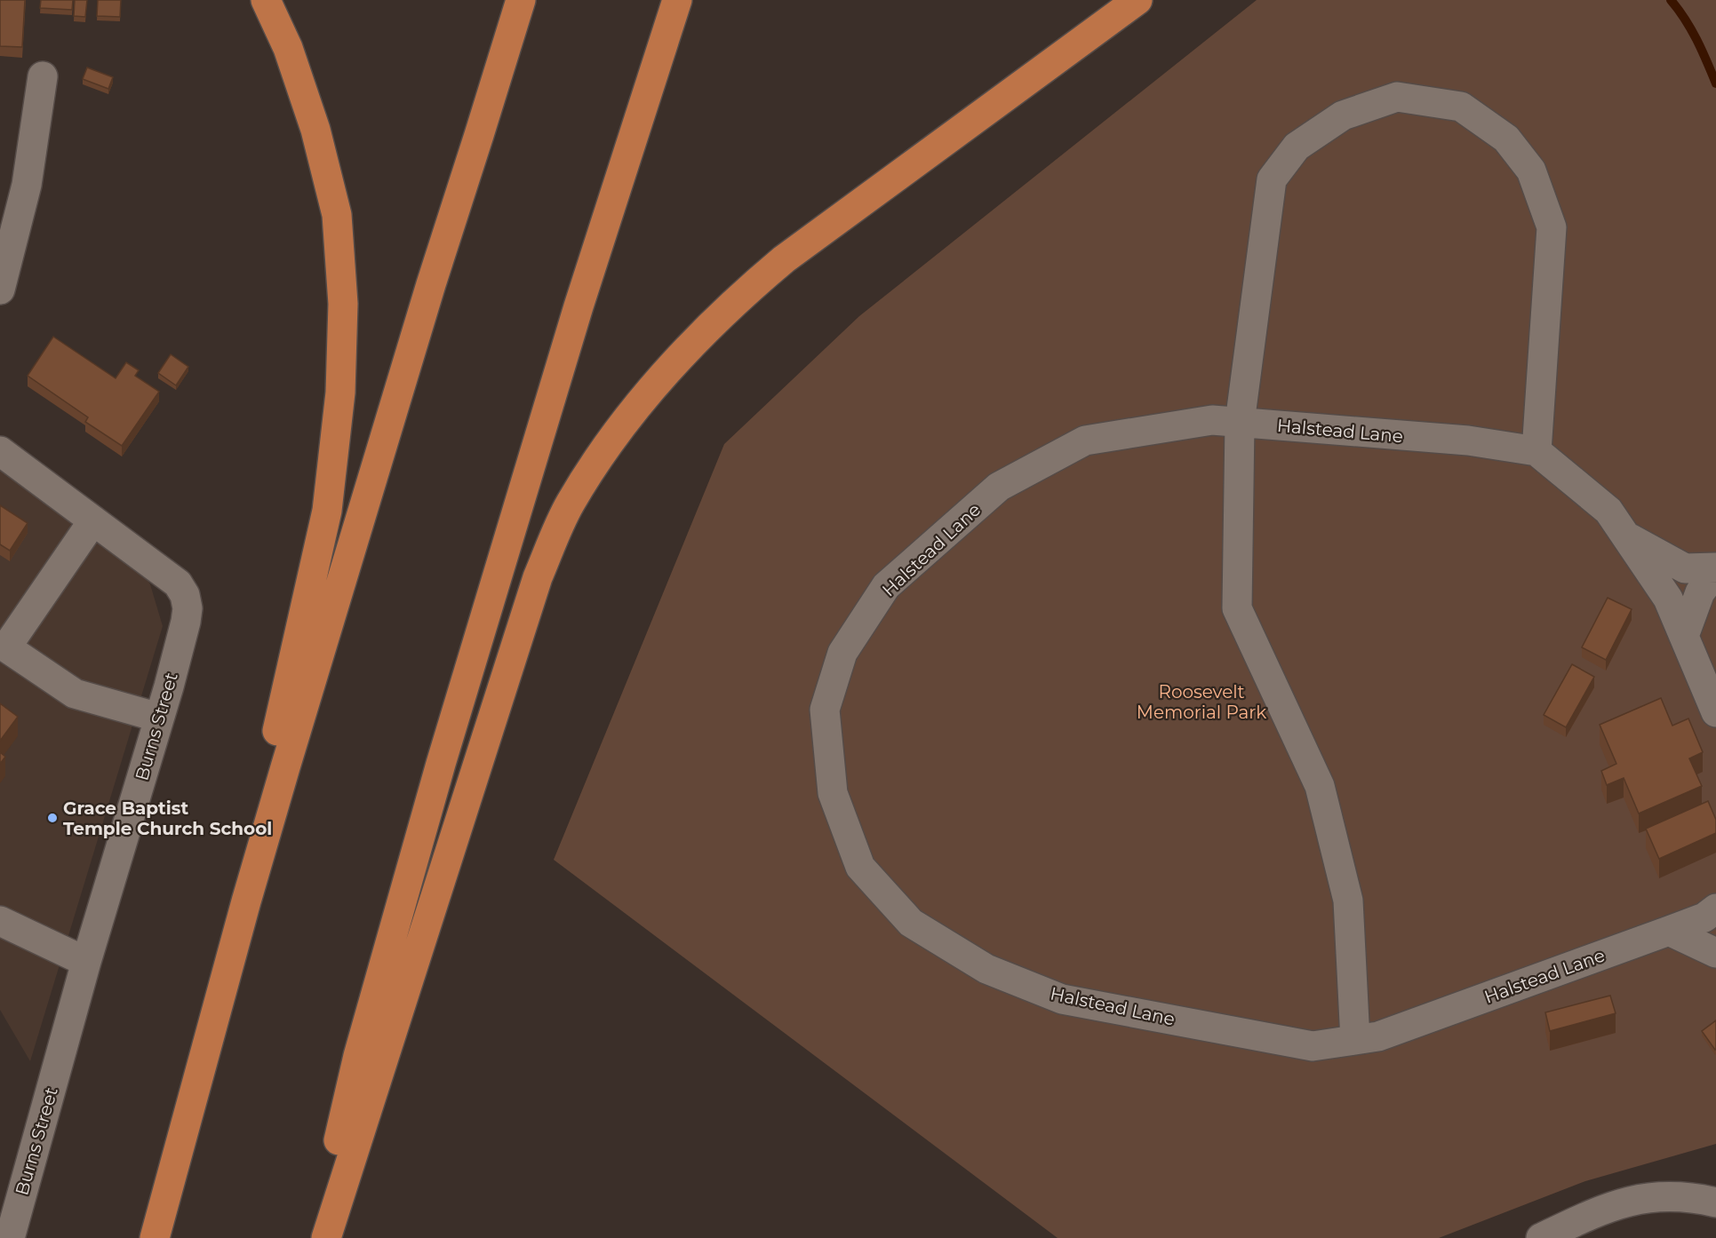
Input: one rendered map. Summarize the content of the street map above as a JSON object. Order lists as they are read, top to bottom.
{
  "streets": {
    "street": ["Halstead Lane", "Burns Street"]
  },
  "parks": ["Roosevelt Memorial Park"],
  "places": ["Grace Baptist Temple Church School"]
}
